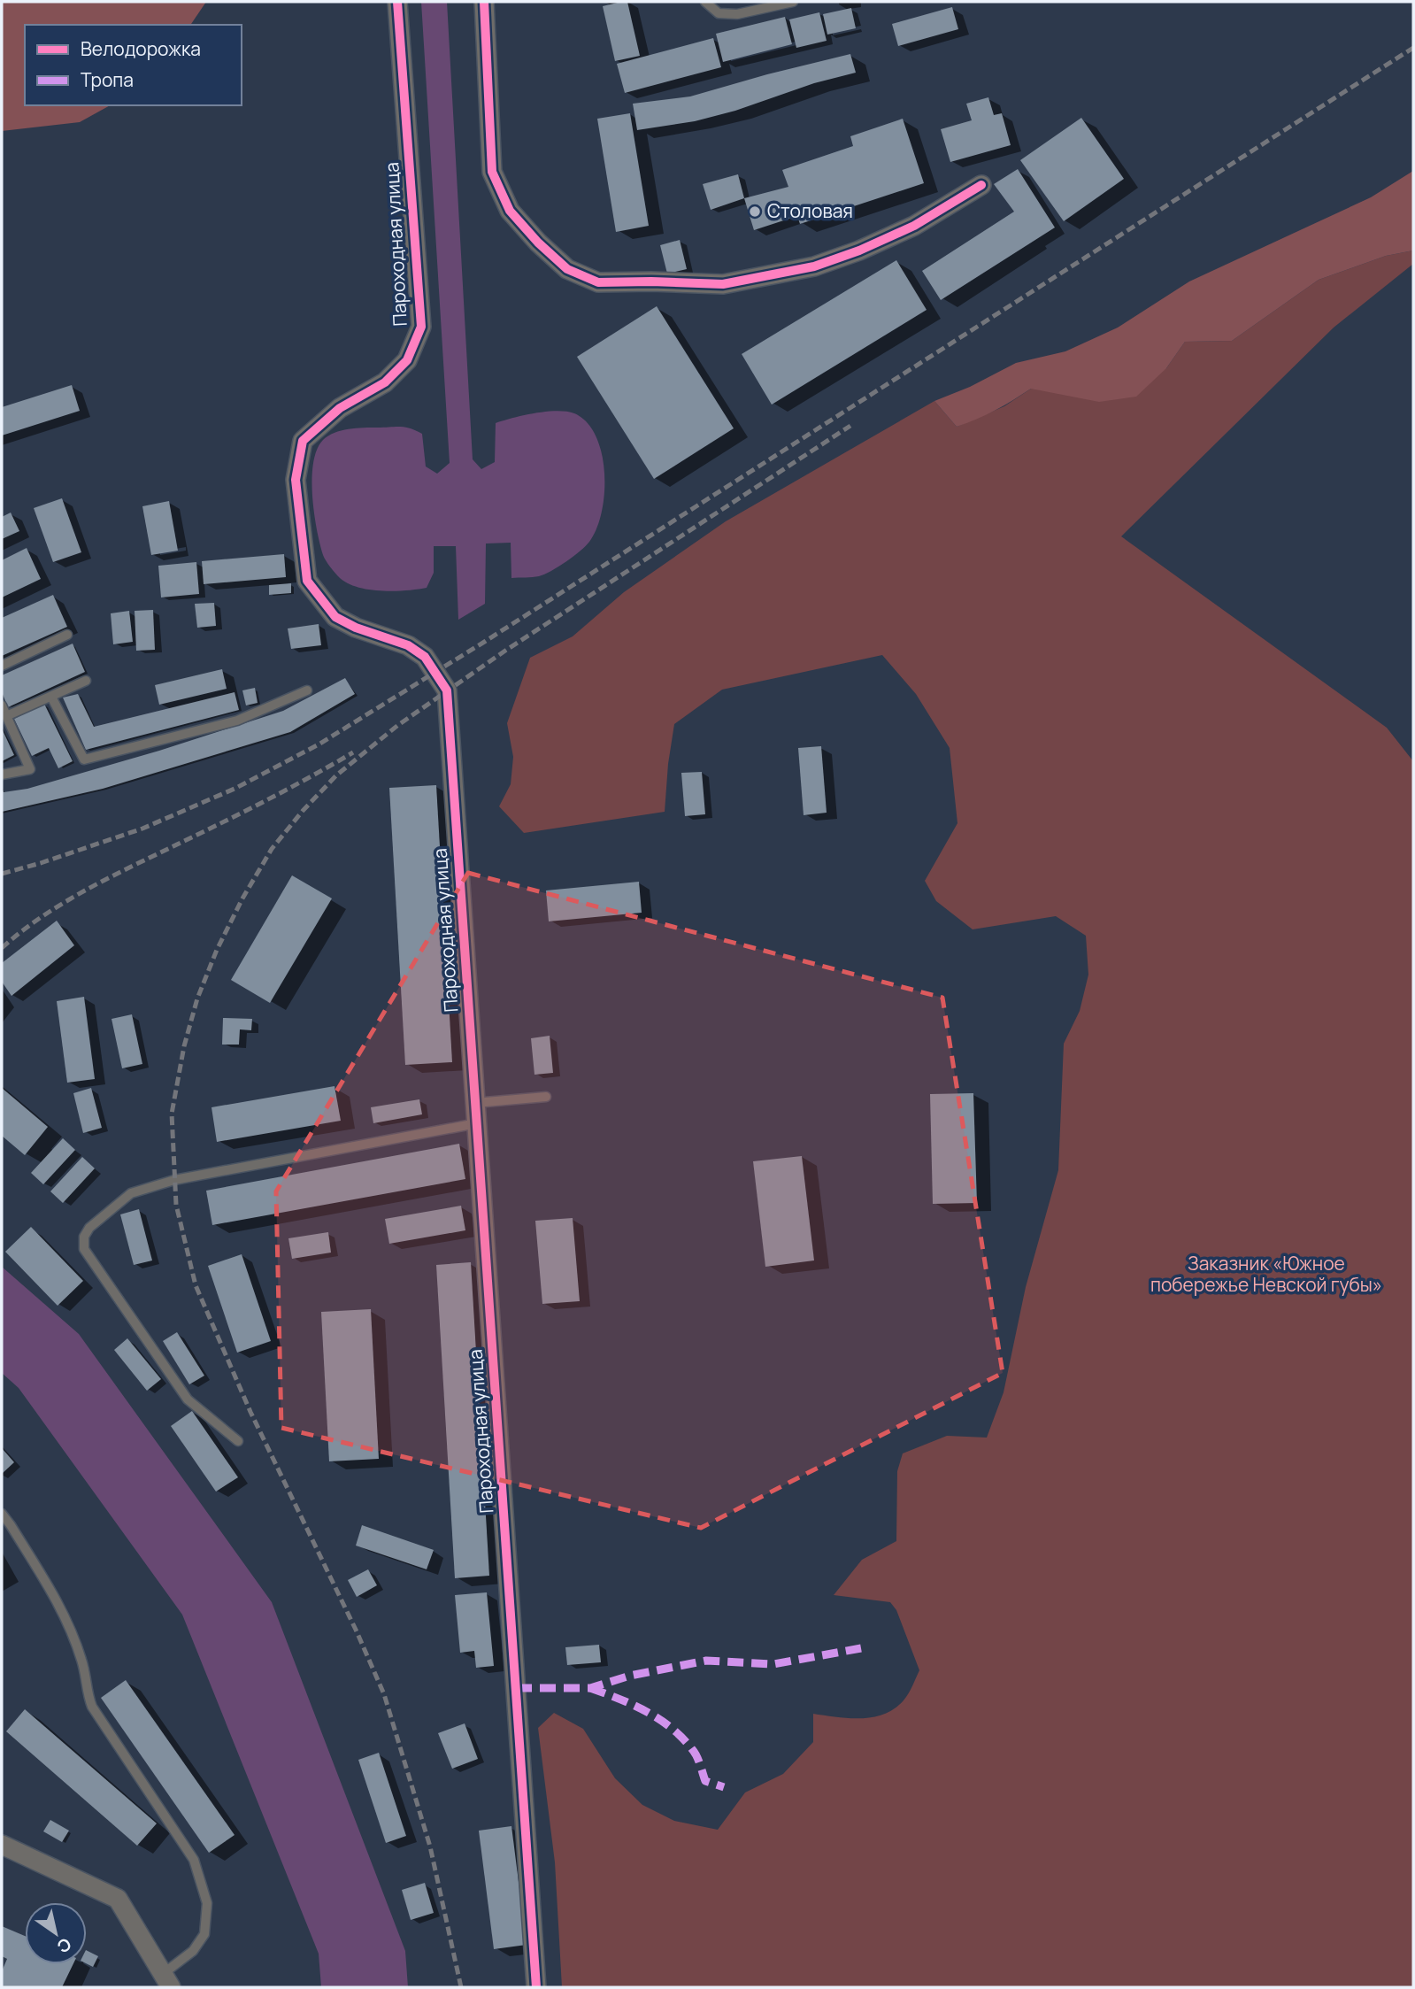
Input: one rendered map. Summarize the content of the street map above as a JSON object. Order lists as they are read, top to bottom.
{
  "streets": {
    "street": ["Пароходная улица"]
  },
  "parks": ["Заказник «Южное побережье Невской губы»"],
  "places": ["Столовая"],
  "legend": ["Велодорожка", "Тропа"],
  "north": "bottom right"
}
